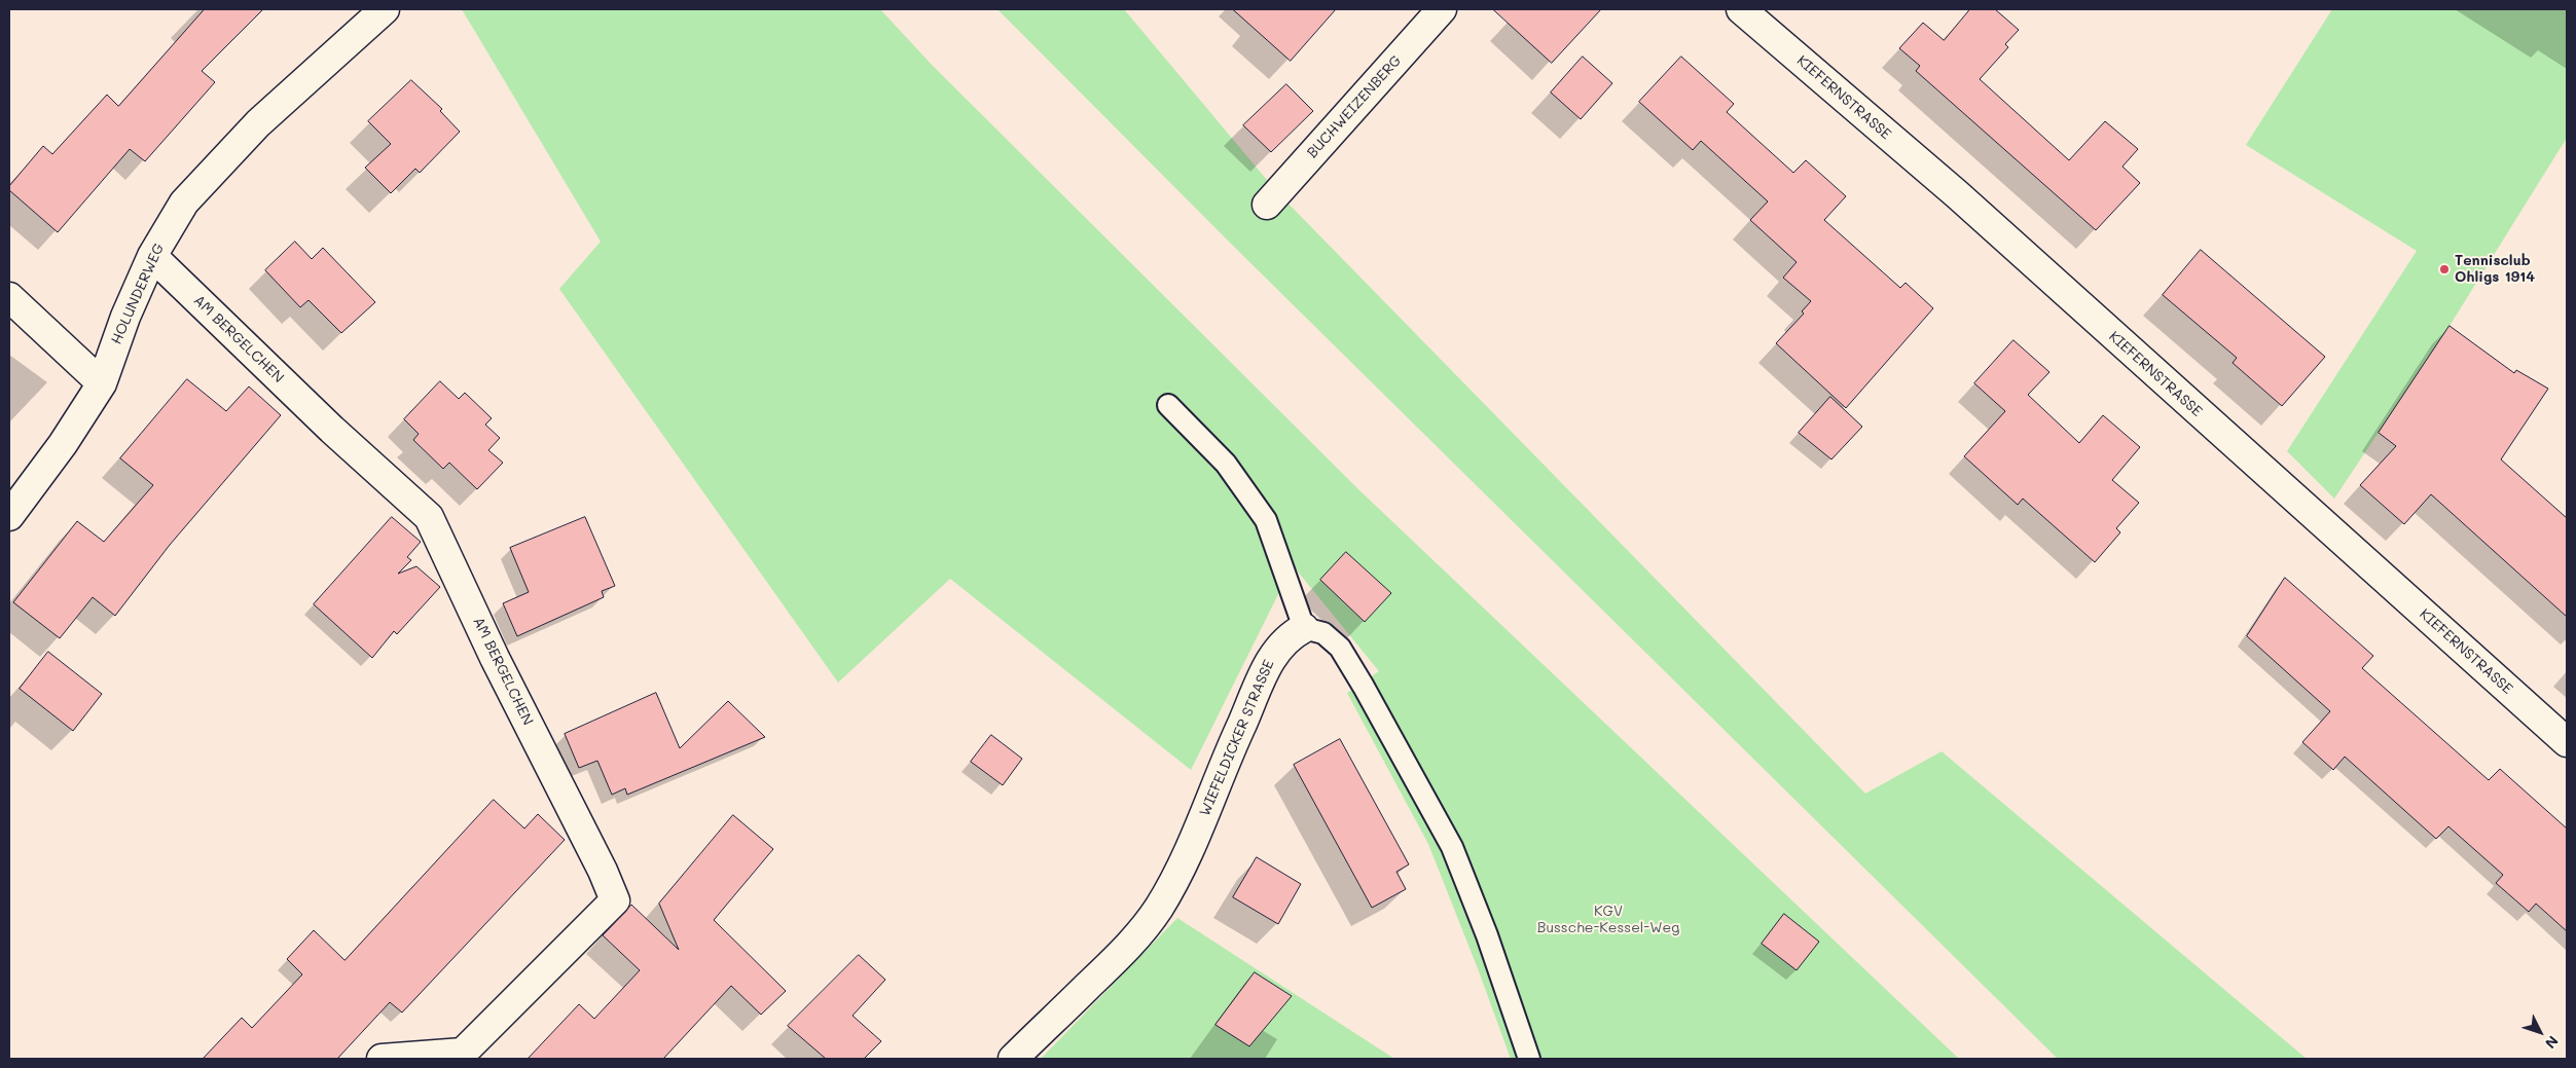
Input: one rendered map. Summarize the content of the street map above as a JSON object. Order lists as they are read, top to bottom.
{
  "streets": {
    "street": [
      "KIEFERNSTRASSE",
      "BUCHWEIZENBERG",
      "HOLUNDERWEG",
      "AM BERGELCHEN",
      "WIEFELDICKER STRASSE"
    ]
  },
  "crossings": [
    ["HOLUNDERWEG", "AM BERGELCHEN"]
  ],
  "parks": ["KGV Bussche-Kessel-Weg"],
  "places": ["Tennisclub Ohligs 1914"],
  "north": "bottom right"
}
